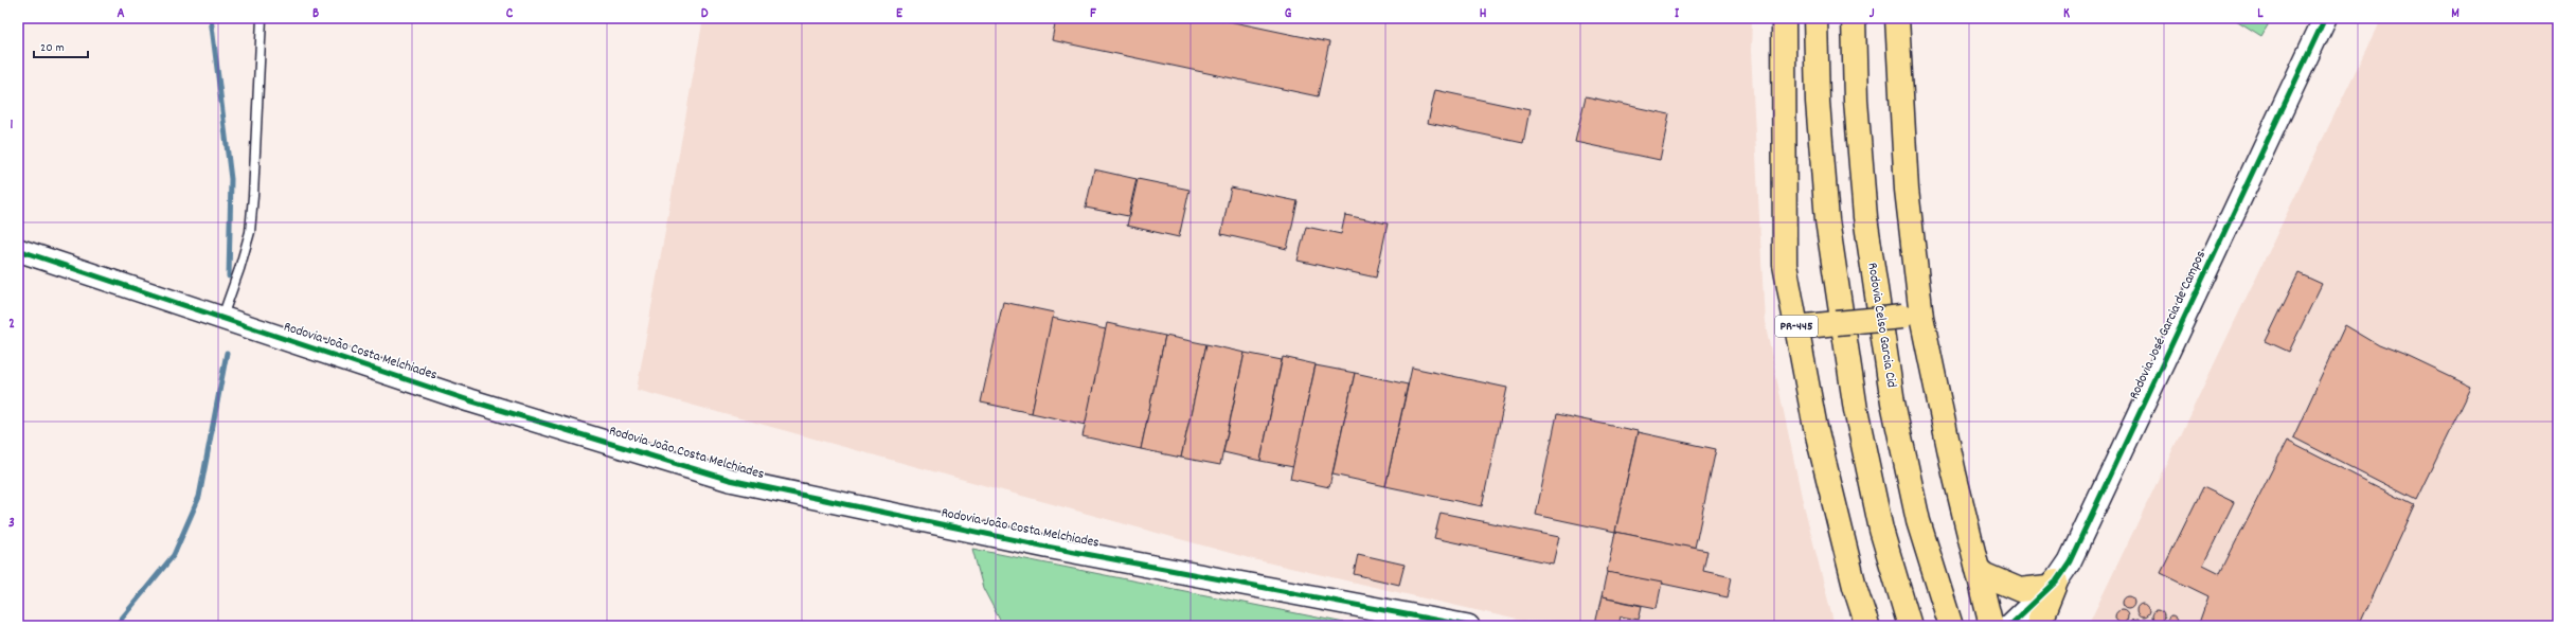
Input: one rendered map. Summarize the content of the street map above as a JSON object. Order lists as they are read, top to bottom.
{
  "streets": {
    "highway": ["Rodovia Celso Garcia Cid", "PR-445"],
    "street": ["Rodovia José Garcia de Campos", "Rodovia João Costa Melchiades"]
  },
  "scale_bar": "20 m",
  "grid": {
    "columns": [
      "A",
      "B",
      "C",
      "D",
      "E",
      "F",
      "G",
      "H",
      "I",
      "J",
      "K",
      "L",
      "M"
    ],
    "rows": ["1", "2", "3"]
  }
}
